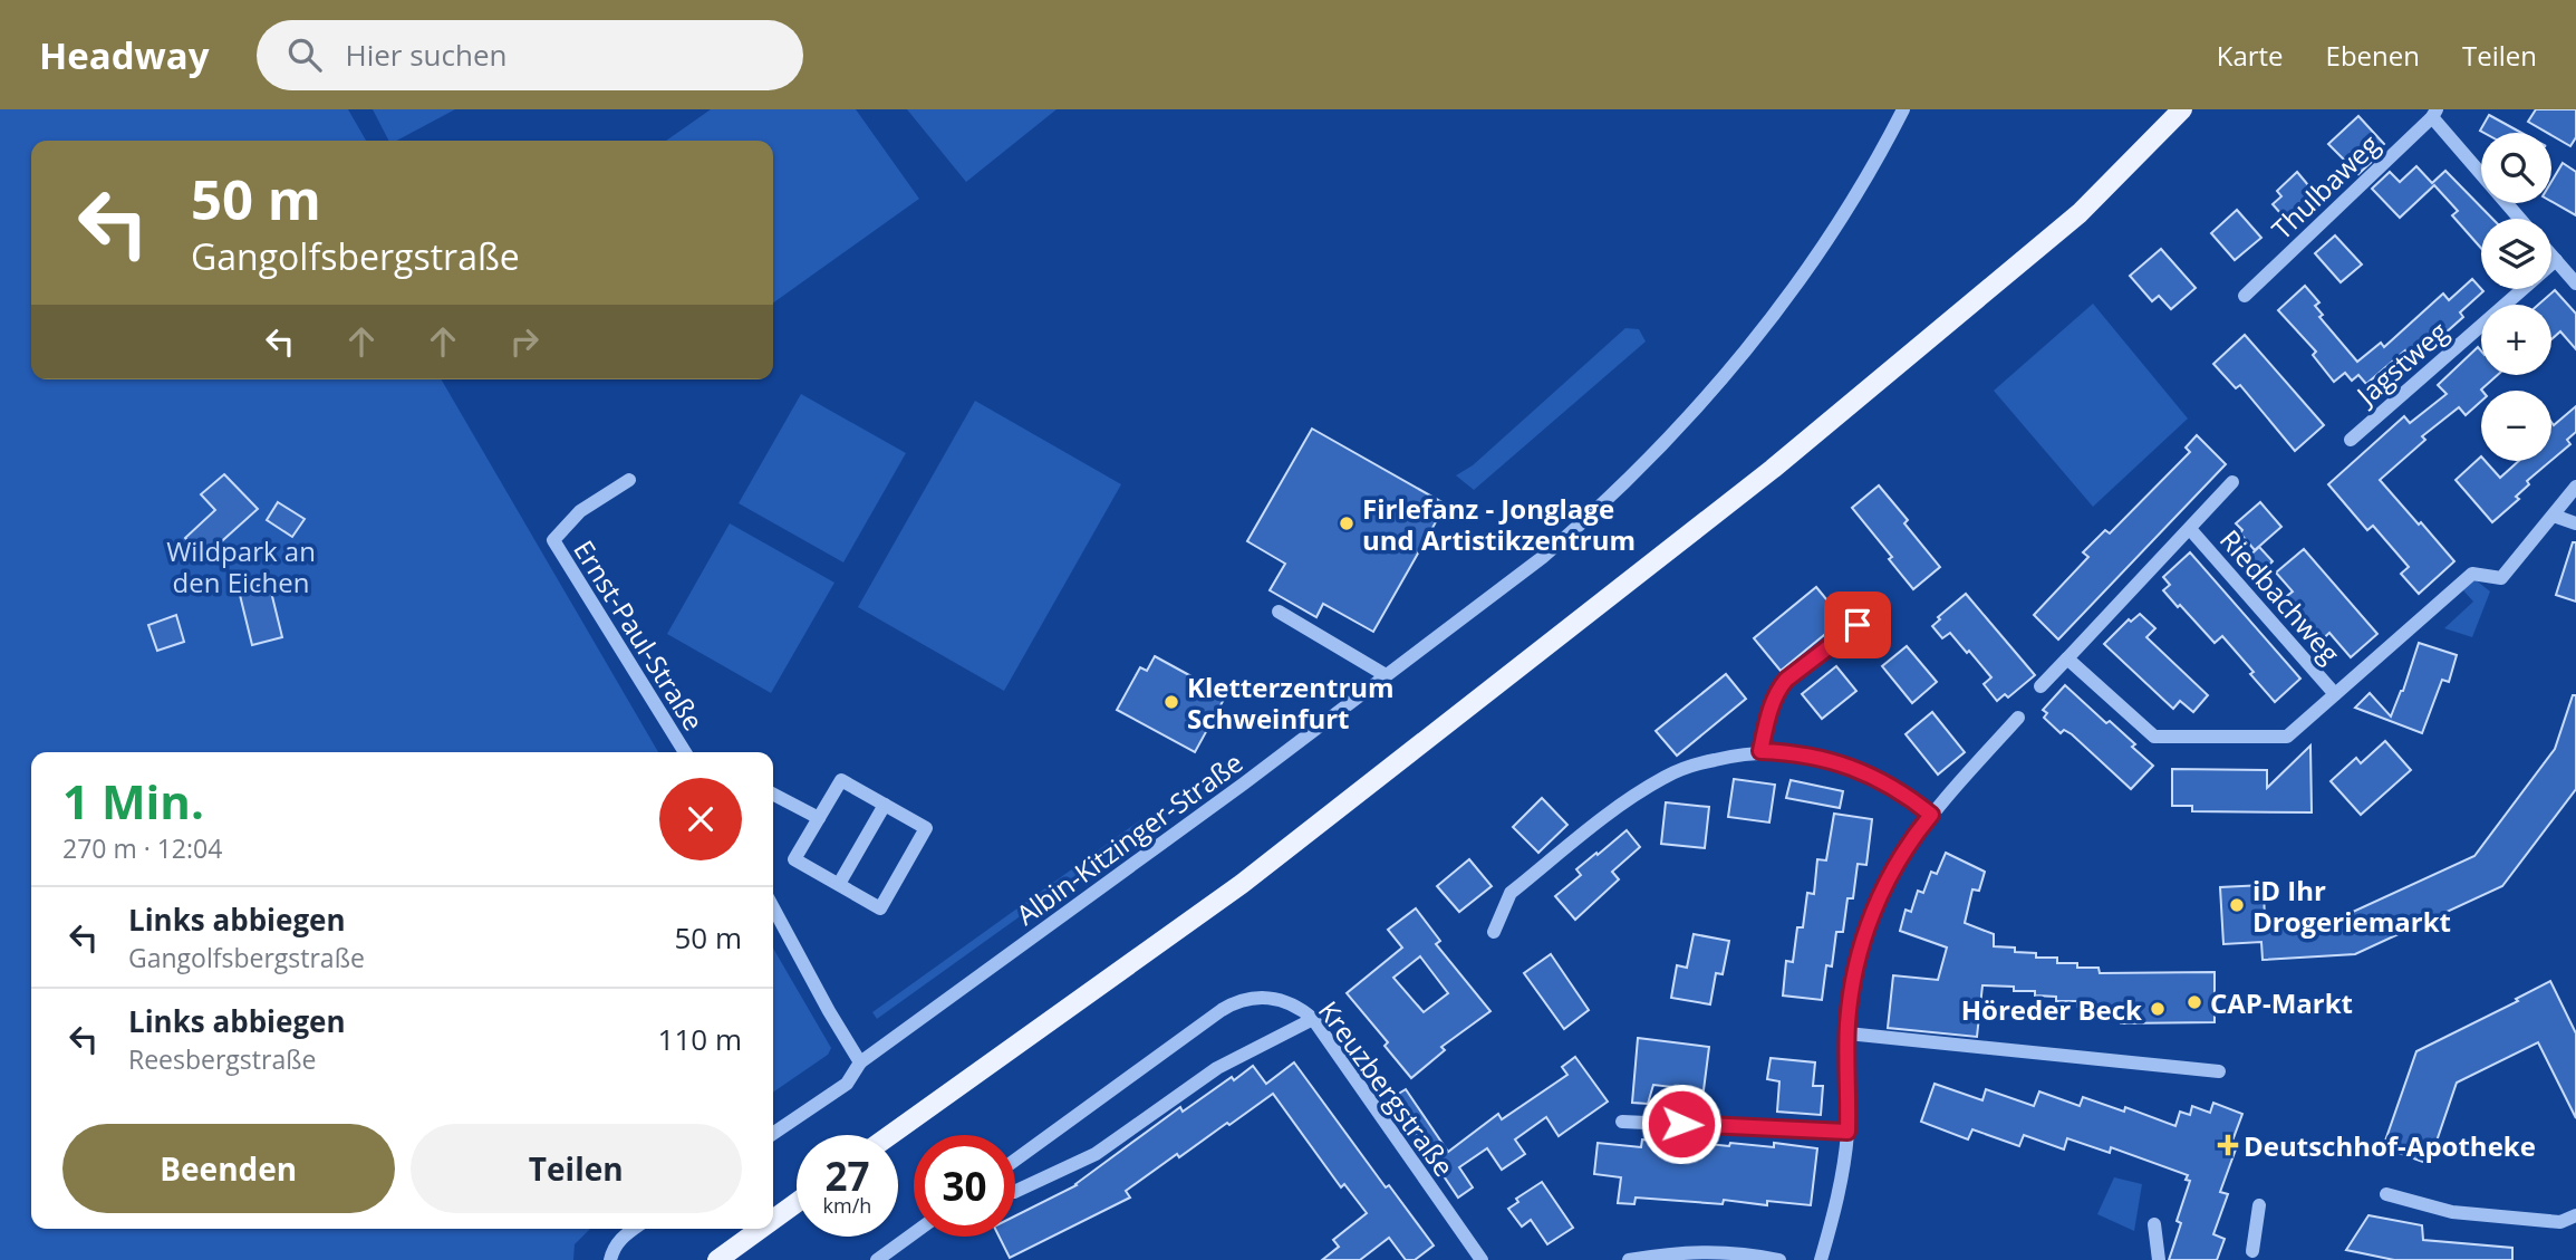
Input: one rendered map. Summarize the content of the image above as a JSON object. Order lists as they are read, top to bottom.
{
  "streets": {
    "street": [
      "Thulbaweg",
      "Jagstweg",
      "Riedbachweg",
      "Ernst-Paul-Straße",
      "Albin-Kitzinger-Straße",
      "Kreuzbergstraße"
    ]
  },
  "parks": ["Wildpark an den Eichen"],
  "places": {
    "other": [
      "Firlefanz - Jonglage und Artistikzentrum",
      "Kletterzentrum Schweinfurt",
      "iD Ihr Drogeriemarkt",
      "CAP-Markt",
      "Höreder Beck"
    ],
    "health": ["Deutschhof-Apotheke"]
  },
  "page": {
    "header": "Headway",
    "search": "Hier suchen",
    "nav": ["Karte", "Ebenen", "Teilen"],
    "map_buttons": ["+", "−"],
    "turn": ["50 m", "Gangolfsbergstraße"],
    "heading": ["1 Min.", "270 m · 12:04"],
    "list": [
      {
        "name": "Links abbiegen",
        "note": "Gangolfsbergstraße",
        "value": "50 m"
      },
      {
        "name": "Links abbiegen",
        "note": "Reesbergstraße",
        "value": "110 m"
      }
    ],
    "buttons": ["Beenden", "Teilen"],
    "speed": "27 km/h",
    "limit": "30"
  }
}
